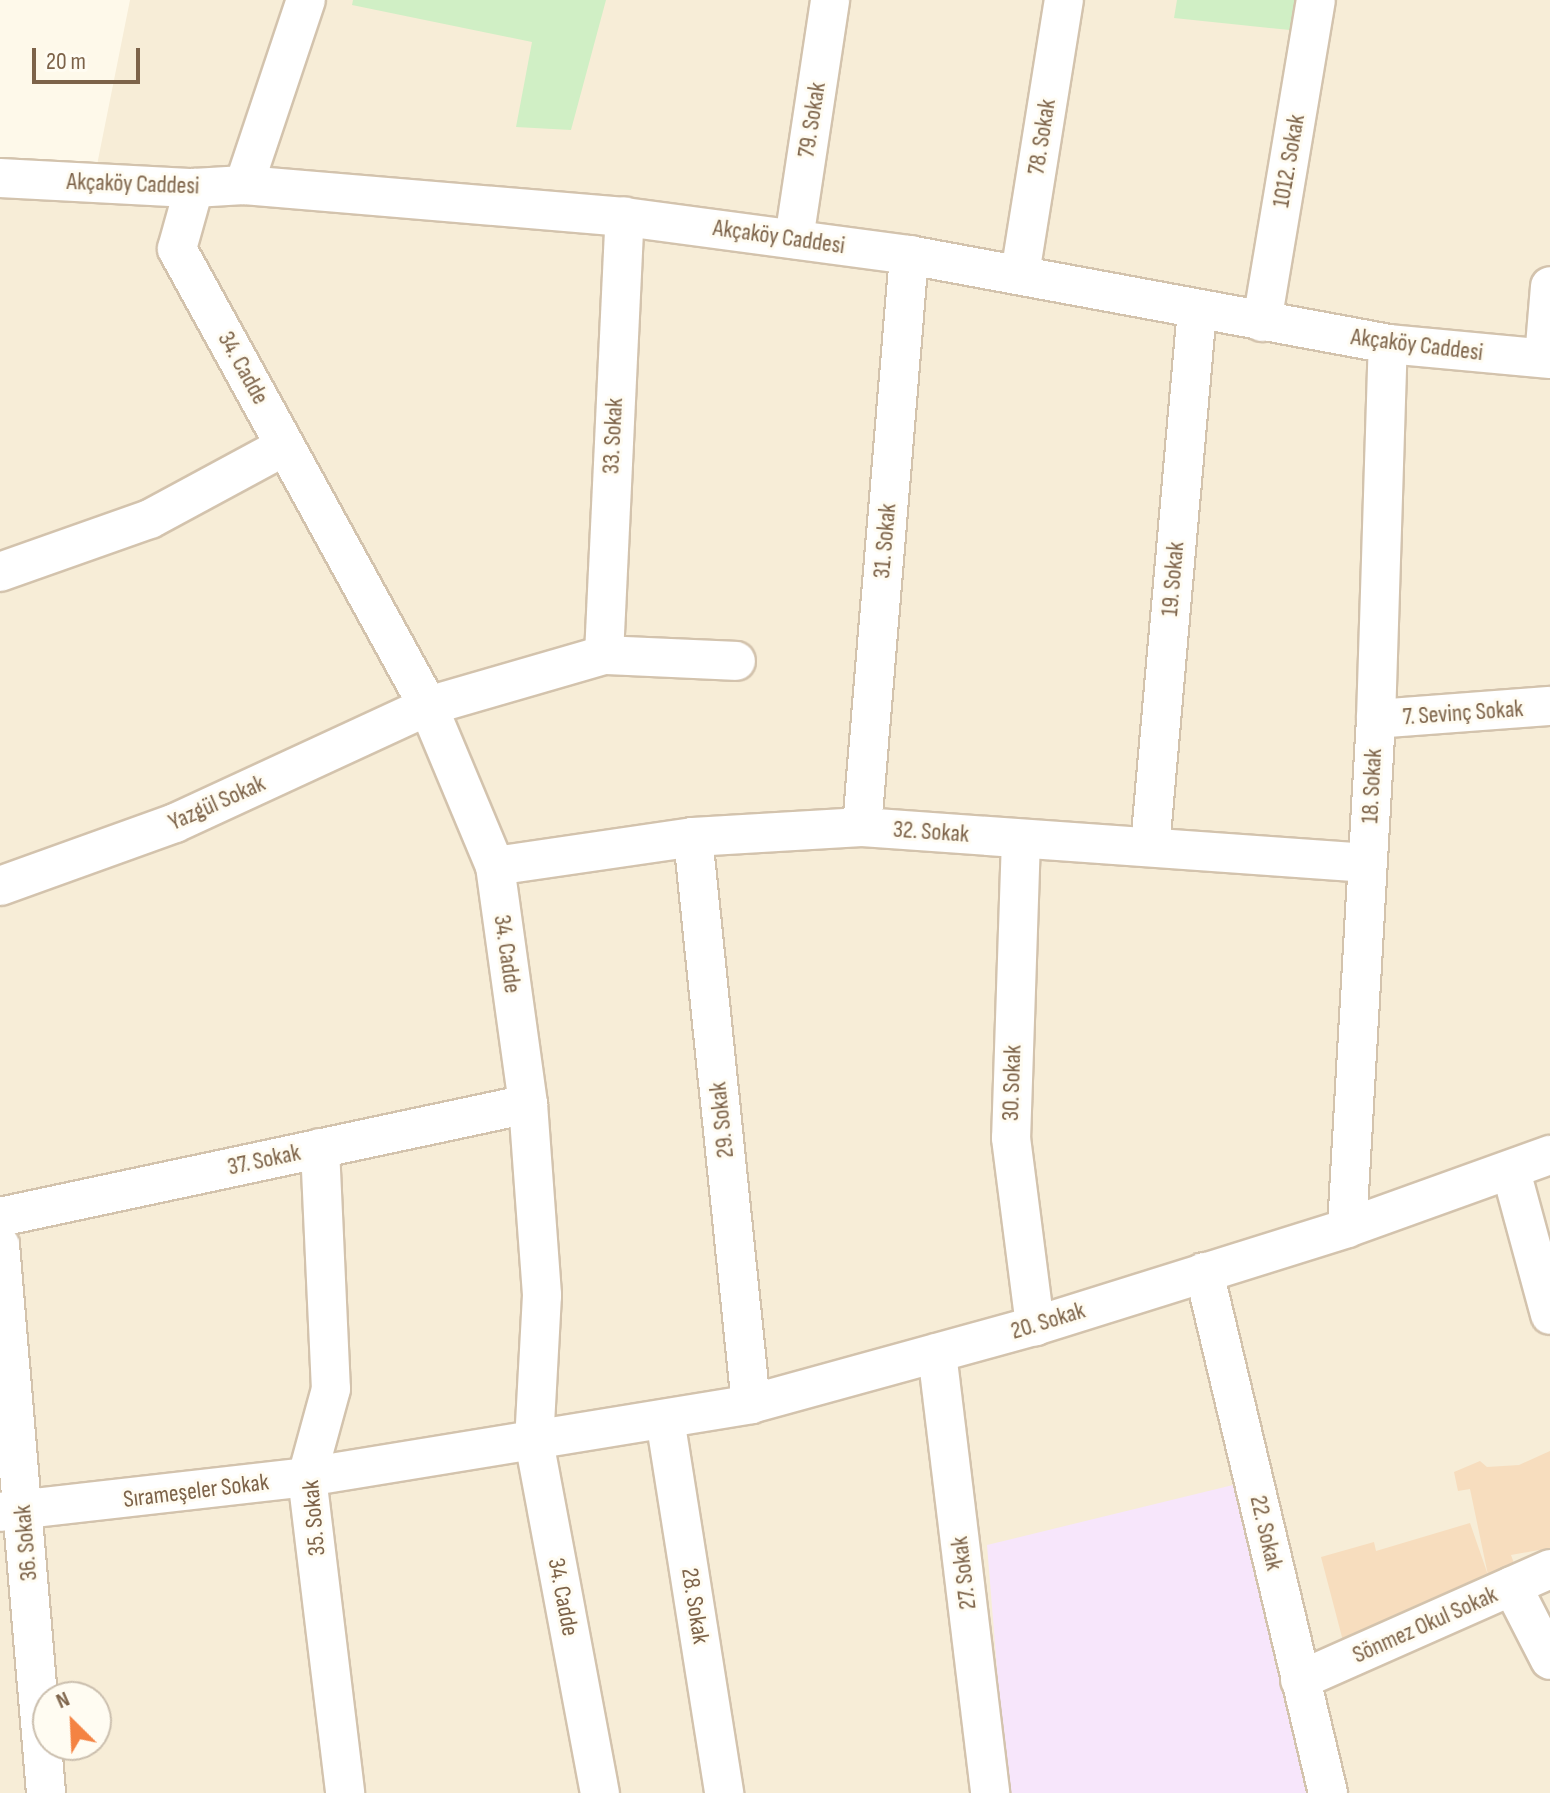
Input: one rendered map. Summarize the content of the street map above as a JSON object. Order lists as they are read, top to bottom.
{
  "streets": {
    "street": [
      "79. Sokak",
      "78. Sokak",
      "1012. Sokak",
      "Akçaköy Caddesi",
      "34. Cadde",
      "33. Sokak",
      "31. Sokak",
      "19. Sokak",
      "7. Sevinç Sokak",
      "18. Sokak",
      "Yazgül Sokak",
      "32. Sokak",
      "30. Sokak",
      "29. Sokak",
      "37. Sokak",
      "20. Sokak",
      "Sırameşeler Sokak",
      "35. Sokak",
      "22. Sokak",
      "36. Sokak",
      "27. Sokak",
      "28. Sokak",
      "Sönmez Okul Sokak"
    ]
  },
  "crossings": [
    ["79. Sokak", "Akçaköy Caddesi"],
    ["78. Sokak", "Akçaköy Caddesi"],
    ["1012. Sokak", "Akçaköy Caddesi"],
    ["Akçaköy Caddesi", "34. Cadde"],
    ["Akçaköy Caddesi", "33. Sokak"],
    ["Akçaköy Caddesi", "31. Sokak"],
    ["Akçaköy Caddesi", "19. Sokak"],
    ["Akçaköy Caddesi", "18. Sokak"],
    ["34. Cadde", "Yazgül Sokak"],
    ["34. Cadde", "32. Sokak"],
    ["34. Cadde", "37. Sokak"],
    ["34. Cadde", "20. Sokak"],
    ["34. Cadde", "Sırameşeler Sokak"],
    ["31. Sokak", "32. Sokak"],
    ["19. Sokak", "32. Sokak"],
    ["7. Sevinç Sokak", "18. Sokak"],
    ["18. Sokak", "32. Sokak"],
    ["18. Sokak", "20. Sokak"],
    ["32. Sokak", "30. Sokak"],
    ["32. Sokak", "29. Sokak"],
    ["30. Sokak", "20. Sokak"],
    ["29. Sokak", "20. Sokak"],
    ["37. Sokak", "35. Sokak"],
    ["20. Sokak", "Sırameşeler Sokak"],
    ["20. Sokak", "22. Sokak"],
    ["20. Sokak", "27. Sokak"],
    ["20. Sokak", "28. Sokak"],
    ["Sırameşeler Sokak", "35. Sokak"],
    ["Sırameşeler Sokak", "36. Sokak"],
    ["22. Sokak", "Sönmez Okul Sokak"]
  ],
  "scale_bar": "20 m",
  "north": "top left"
}
